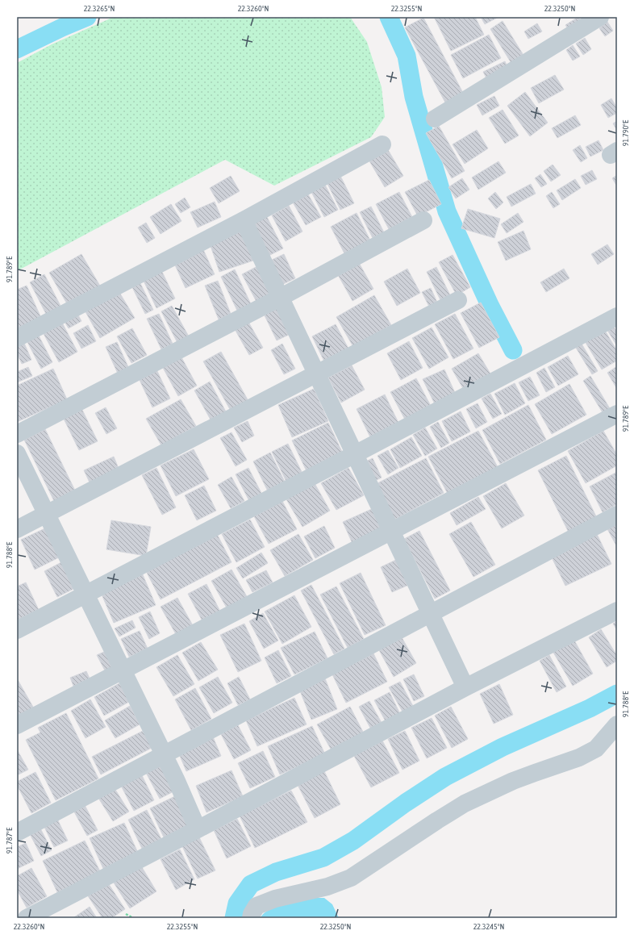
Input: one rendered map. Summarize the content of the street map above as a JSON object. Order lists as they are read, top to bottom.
{
  "coordinates": [
    "22.3265°N",
    "22.3260°N",
    "22.3255°N",
    "22.3250°N",
    "91.790°E",
    "91.789°E",
    "91.788°E",
    "91.787°E",
    "22.3245°N"
  ]
}
